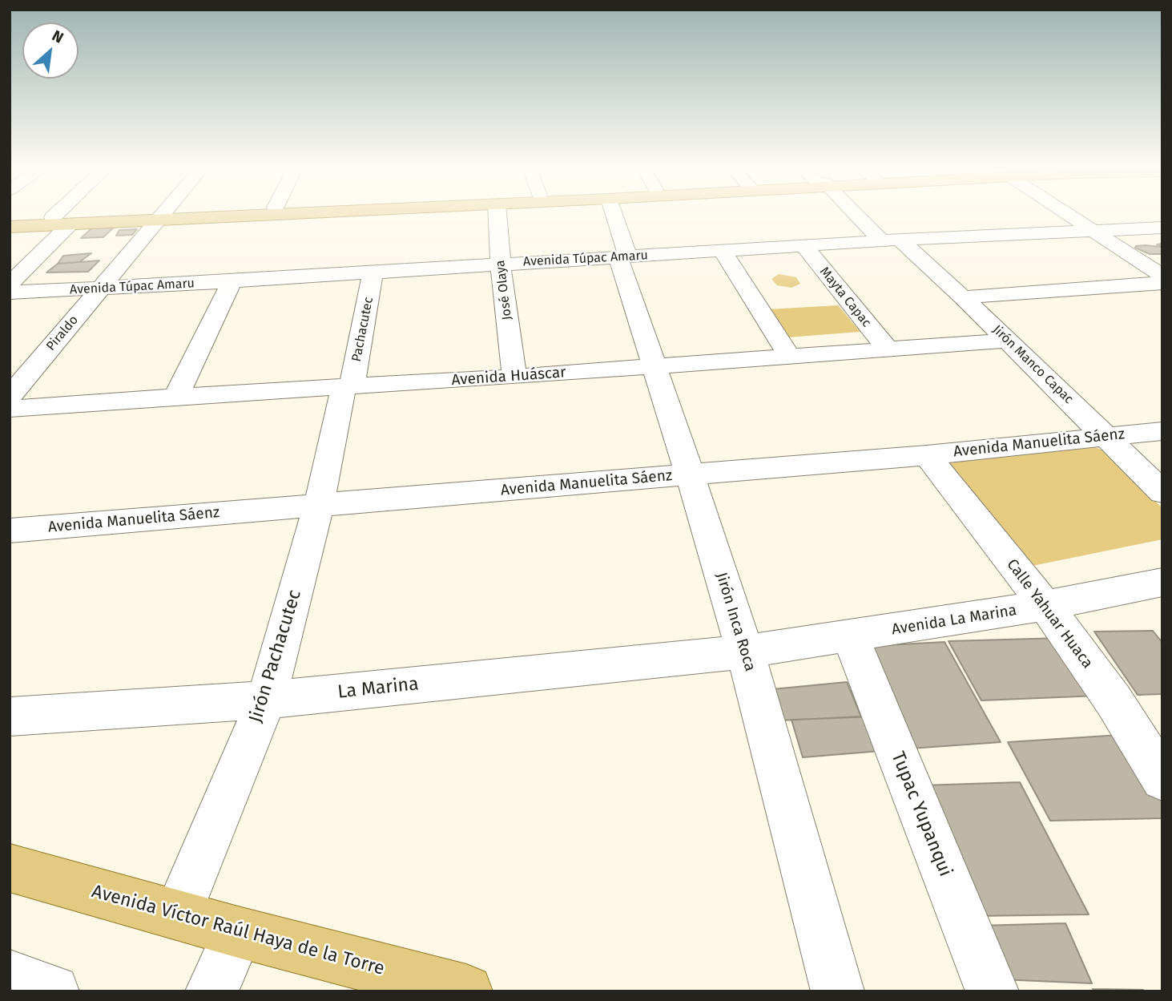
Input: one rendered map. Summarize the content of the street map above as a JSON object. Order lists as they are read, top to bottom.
{
  "streets": {
    "main road": ["Avenida Víctor Raúl Haya de la Torre"],
    "street": [
      "Avenida Túpac Amaru",
      "José Olaya",
      "Mayta Capac",
      "Pachacutec",
      "Piraldo",
      "Jirón Manco Capac",
      "Avenida Huáscar",
      "Avenida Manuelita Sáenz",
      "Calle Yahuar Huaca",
      "Avenida La Marina",
      "Jirón Inca Roca",
      "Jirón Pachacutec",
      "La Marina",
      "Tupac Yupanqui"
    ]
  },
  "crossings": [
    ["Avenida Túpac Amaru", "José Olaya"],
    ["Avenida Túpac Amaru", "Mayta Capac"],
    ["Avenida Túpac Amaru", "Pachacutec"],
    ["Avenida Túpac Amaru", "Piraldo"],
    ["Avenida Túpac Amaru", "Jirón Manco Capac"],
    ["Avenida Túpac Amaru", "Jirón Inca Roca"],
    ["José Olaya", "Avenida Huáscar"],
    ["Mayta Capac", "Avenida Huáscar"],
    ["Pachacutec", "Avenida Huáscar"],
    ["Pachacutec", "Jirón Pachacutec"],
    ["Jirón Manco Capac", "Avenida Huáscar"],
    ["Jirón Manco Capac", "Avenida Manuelita Sáenz"],
    ["Avenida Huáscar", "Jirón Inca Roca"],
    ["Avenida Huáscar", "Jirón Pachacutec"],
    ["Avenida Manuelita Sáenz", "Calle Yahuar Huaca"],
    ["Avenida Manuelita Sáenz", "Jirón Inca Roca"],
    ["Avenida Manuelita Sáenz", "Jirón Pachacutec"],
    ["Calle Yahuar Huaca", "Avenida La Marina"],
    ["Avenida La Marina", "Jirón Inca Roca"],
    ["Avenida La Marina", "La Marina"],
    ["Avenida La Marina", "Tupac Yupanqui"],
    ["Jirón Inca Roca", "La Marina"],
    ["Jirón Pachacutec", "La Marina"],
    ["Jirón Pachacutec", "Avenida Víctor Raúl Haya de la Torre"]
  ],
  "north": "top right"
}
